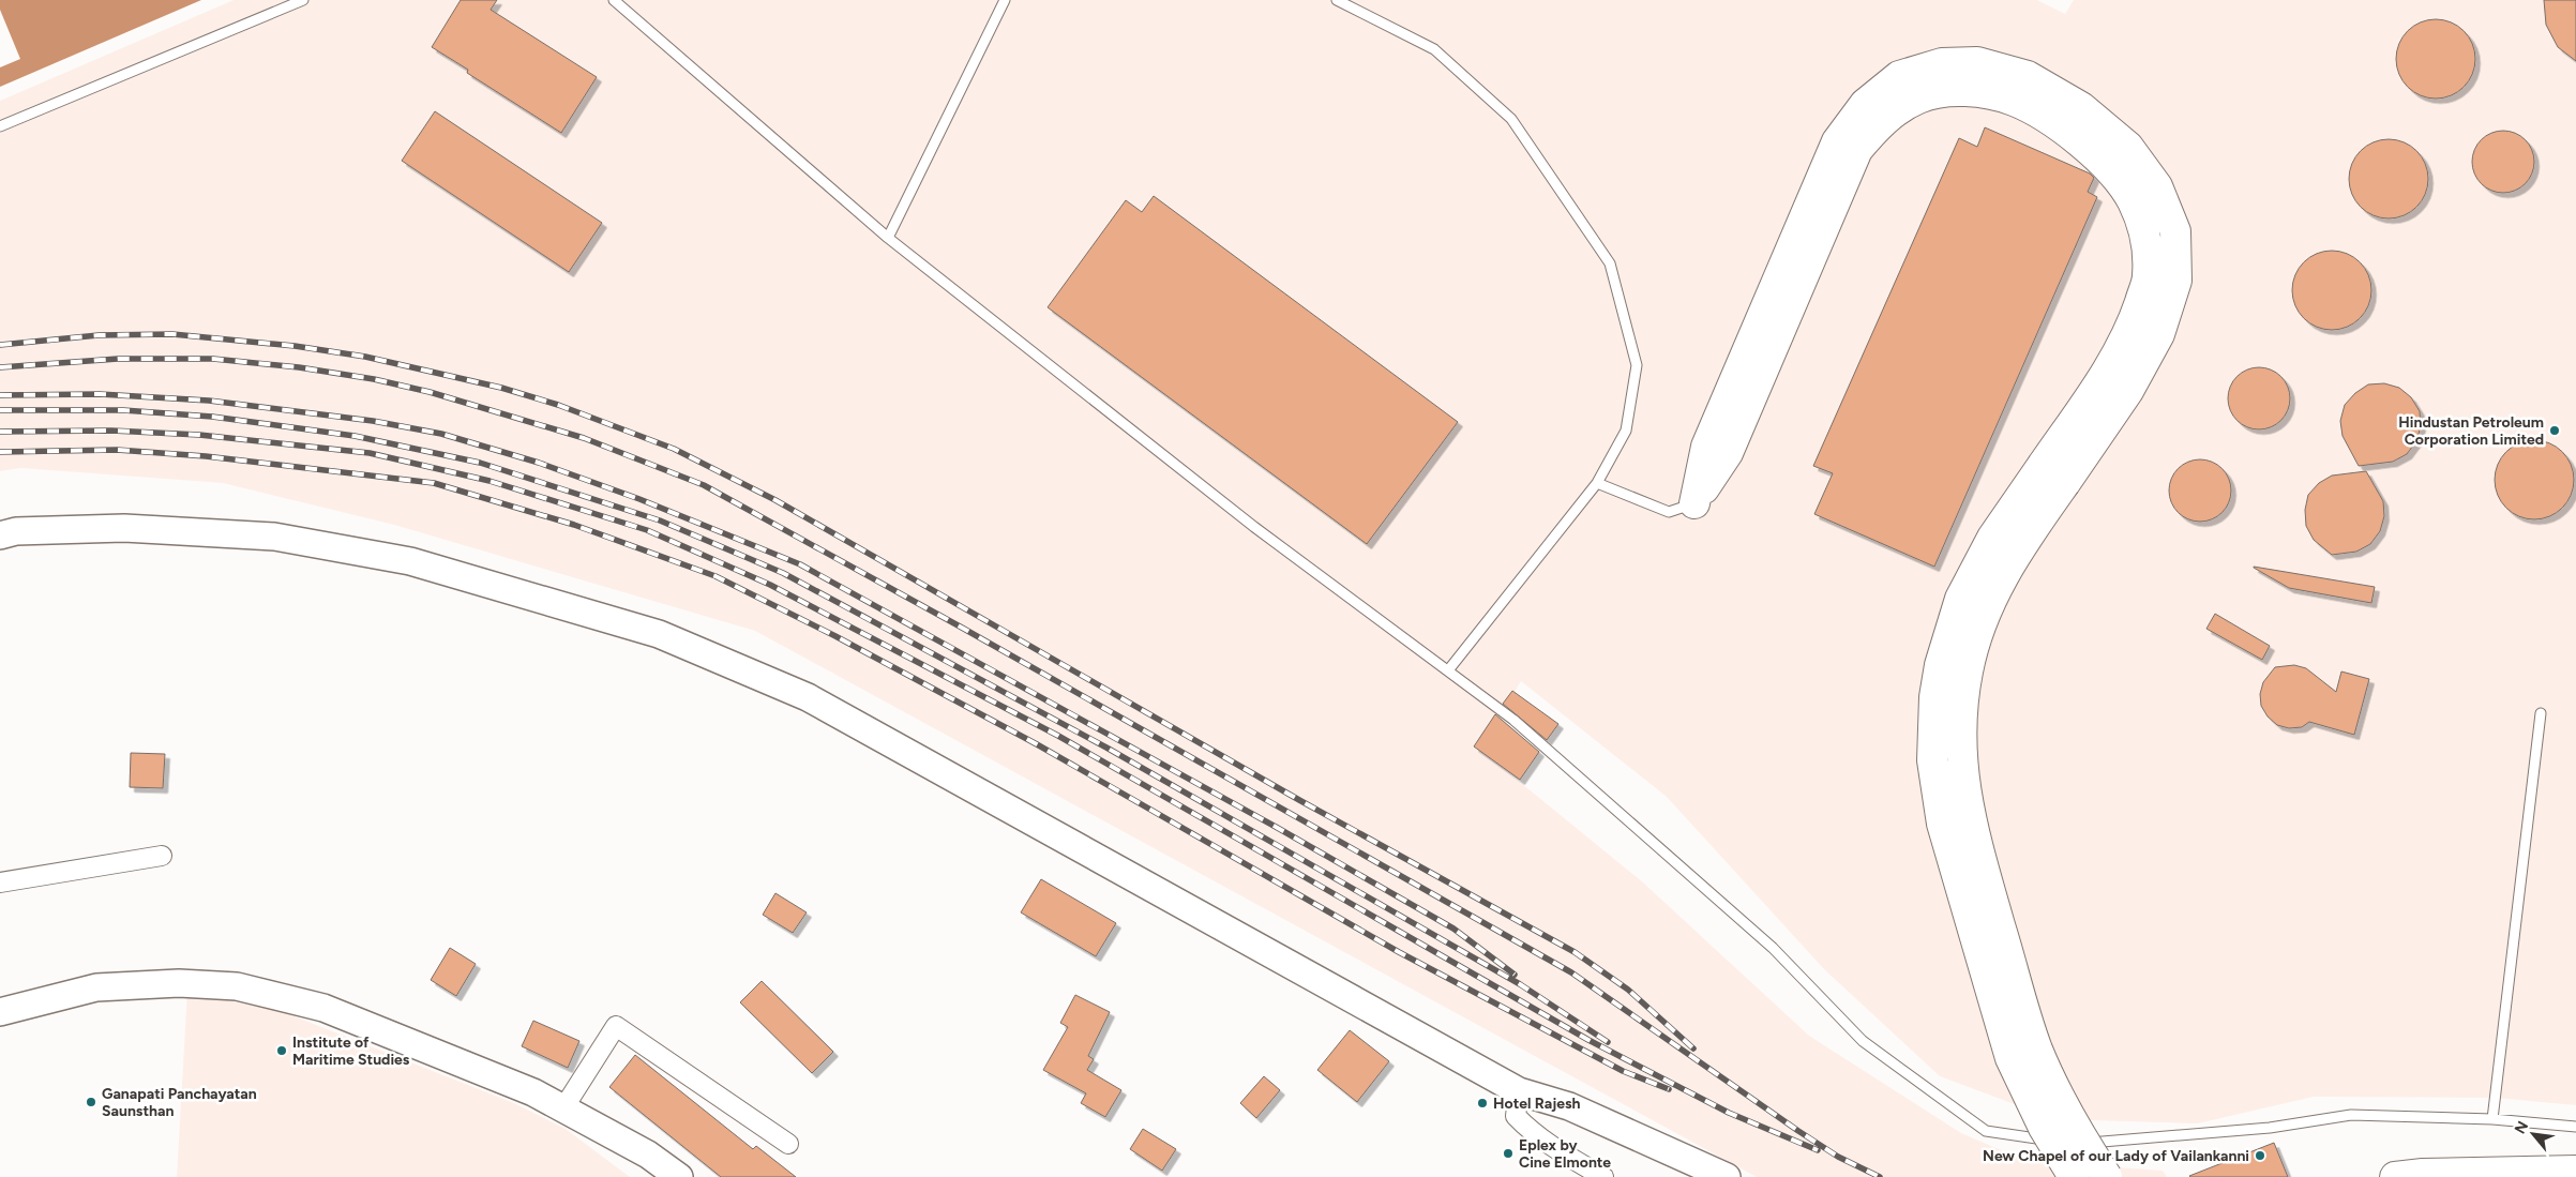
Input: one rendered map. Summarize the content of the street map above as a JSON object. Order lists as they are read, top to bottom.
{
  "places": [
    "Hindustan Petroleum Corporation Limited",
    "Institute of Maritime Studies",
    "Ganapati Panchayatan Saunsthan",
    "Hotel Rajesh",
    "Eplex by Cine Elmonte",
    "New Chapel of our Lady of Vailankanni"
  ],
  "north": "top left"
}
